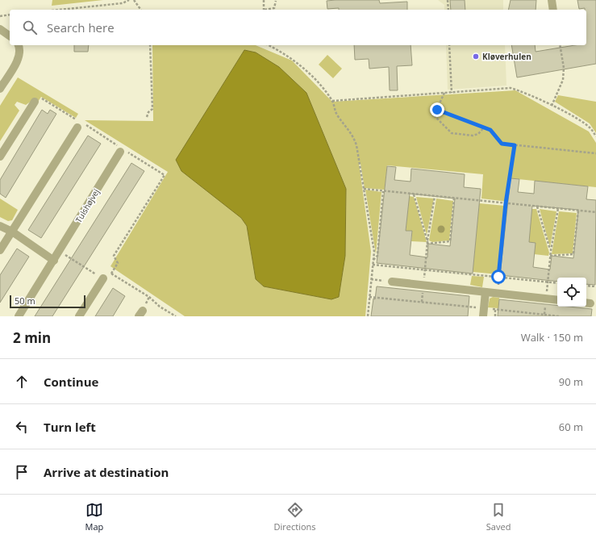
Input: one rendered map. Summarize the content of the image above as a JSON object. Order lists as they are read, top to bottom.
{
  "streets": {
    "street": ["Tulshøjvej"]
  },
  "places": ["Kløverhulen"],
  "scale_bar": "50 m",
  "page": {
    "search": "Search here",
    "scale": "50 m",
    "heading": ["2 min", "Walk · 150 m"],
    "list": [
      ["Continue", "90 m"],
      ["Turn left", "60 m"],
      "Arrive at destination"
    ],
    "nav": ["Map", "Directions", "Saved"]
  }
}
